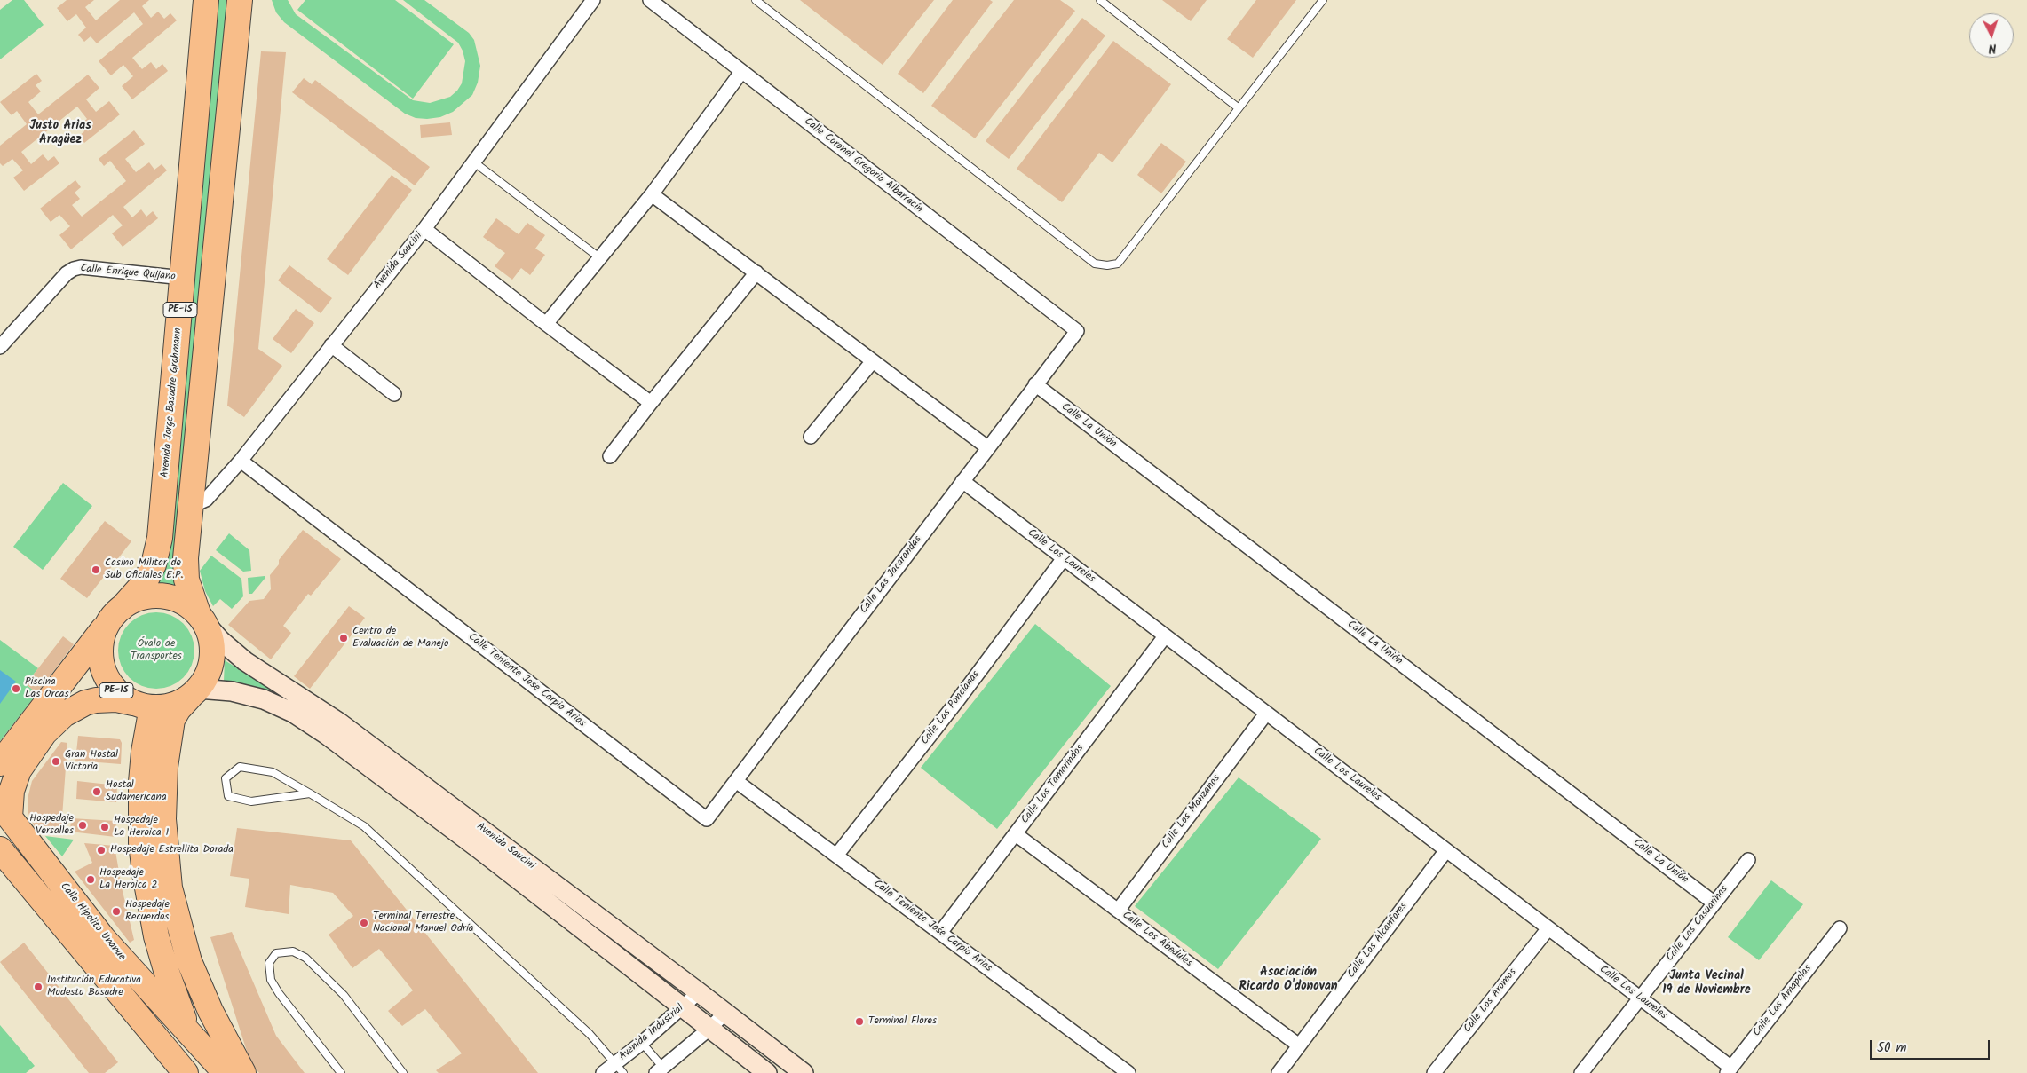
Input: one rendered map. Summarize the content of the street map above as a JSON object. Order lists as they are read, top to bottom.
{
  "streets": {
    "highway": ["PE-1S", "Avenida Jorge Basadre Grohmann", "Calle Hipolito Unanue"],
    "main road": ["Avenida Saucini"],
    "street": [
      "Calle Coronel Gregorio Albarracín",
      "Calle Enrique Quijano",
      "Calle La Unión",
      "Calle Los Laureles",
      "Calle Las Jacarandas",
      "Calle Teniente Jośe Carpio Arias",
      "Calle Las Poncianas",
      "Calle Los Tamarindos",
      "Calle Los Manzanos",
      "Calle Las Casuarinas",
      "Calle Los Abedules",
      "Calle Los Alcanfores",
      "Calle Los Aromos",
      "Calle Las Amapolas",
      "Avenida Industrial"
    ]
  },
  "crossings": [
    ["Calle Coronel Gregorio Albarracín", "Calle Las Jacarandas"],
    ["Avenida Saucini", "PE-1S"],
    ["Avenida Saucini", "Avenida Jorge Basadre Grohmann"],
    ["Avenida Saucini", "Calle Teniente Jośe Carpio Arias"],
    ["Avenida Saucini", "Avenida Industrial"],
    ["Calle Enrique Quijano", "Avenida Jorge Basadre Grohmann"],
    ["PE-1S", "Avenida Jorge Basadre Grohmann"],
    ["Calle La Unión", "Calle Las Jacarandas"],
    ["Calle La Unión", "Calle Las Casuarinas"],
    ["Calle Los Laureles", "Calle Las Jacarandas"],
    ["Calle Los Laureles", "Calle Las Poncianas"],
    ["Calle Los Laureles", "Calle Los Tamarindos"],
    ["Calle Los Laureles", "Calle Los Manzanos"],
    ["Calle Los Laureles", "Calle Las Casuarinas"],
    ["Calle Los Laureles", "Calle Los Alcanfores"],
    ["Calle Los Laureles", "Calle Los Aromos"],
    ["Calle Los Laureles", "Calle Las Amapolas"],
    ["Calle Las Jacarandas", "Calle Teniente Jośe Carpio Arias"],
    ["Calle Teniente Jośe Carpio Arias", "Calle Las Poncianas"],
    ["Calle Teniente Jośe Carpio Arias", "Calle Los Tamarindos"],
    ["Calle Los Tamarindos", "Calle Los Abedules"],
    ["Calle Los Manzanos", "Calle Los Abedules"],
    ["Calle Los Abedules", "Calle Los Alcanfores"]
  ],
  "districts": ["Justo Arias Aragüez", "Asociación Ricardo O'donovan", "Junta Vecinal 19 de Noviembre"],
  "parks": ["Óvalo de Transportes"],
  "places": [
    "Casino Militar de Sub Oficiales E.P.",
    "Centro de Evaluación de Manejo",
    "Piscina Las Orcas",
    "Gran Hostal Victoria",
    "Hostal Sudamericana",
    "Hospedaje Versalles",
    "Hospedaje La Heroica 1",
    "Hospedaje Estrellita Dorada",
    "Hospedaje La Heroica 2",
    "Hospedaje Recuerdos",
    "Terminal Terrestre Nacional Manuel Odría",
    "Institución Educativa Modesto Basadre",
    "Terminal Flores"
  ],
  "scale_bar": "50 m",
  "north": "bottom"
}
